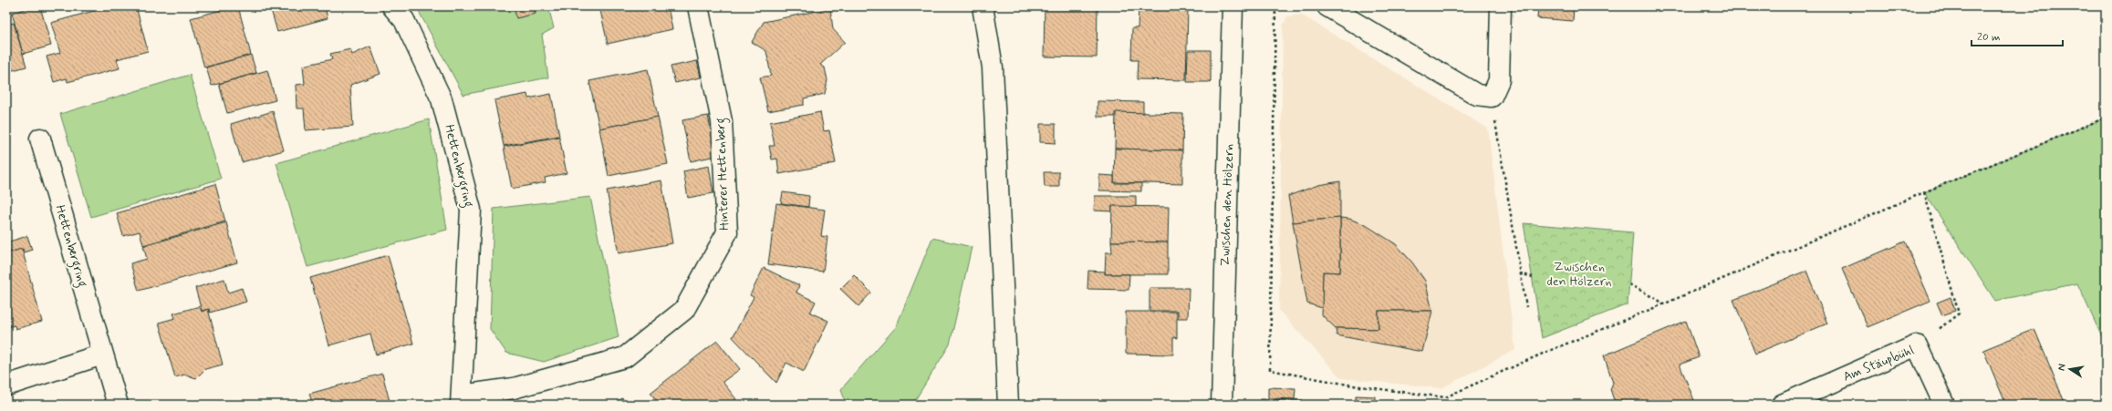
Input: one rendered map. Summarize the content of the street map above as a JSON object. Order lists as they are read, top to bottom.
{
  "streets": {
    "street": [
      "Hettenbergring",
      "Hinterer Hettenberg",
      "Zwischen den Hölzern",
      "Am Stäupbühl"
    ]
  },
  "crossings": [
    ["Hettenbergring", "Hinterer Hettenberg"]
  ],
  "parks": ["Zwischen den Hölzern"],
  "scale_bar": "20 m",
  "north": "left"
}
